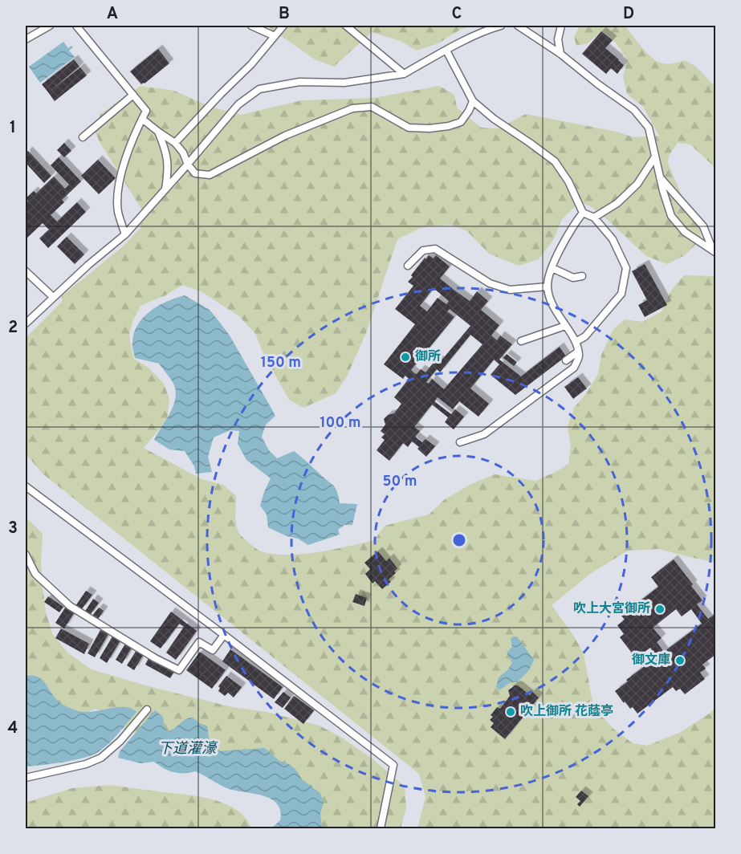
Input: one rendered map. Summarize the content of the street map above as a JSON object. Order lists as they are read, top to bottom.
{
  "water": ["下道灌濠"],
  "places": [
    "御所",
    "吹上大宮御所",
    "御文庫",
    "吹上御所 花蔭亭"
  ],
  "grid": {
    "columns": [
      "A",
      "B",
      "C",
      "D"
    ],
    "rows": [
      "1",
      "2",
      "3",
      "4"
    ]
  },
  "rings": ["150 m", "100 m", "50 m"]
}
